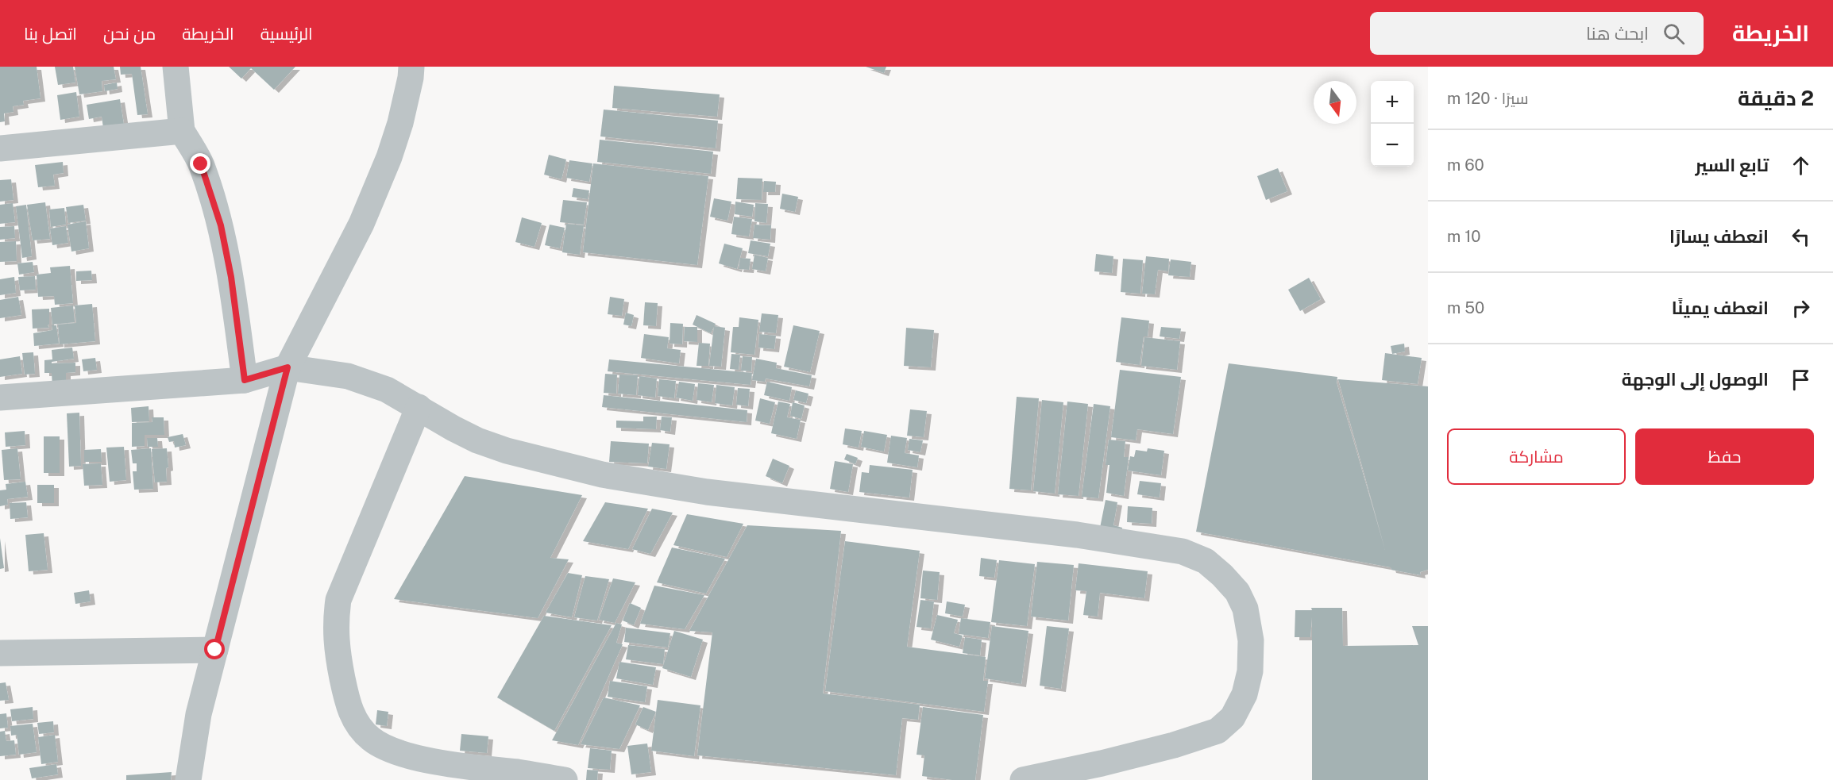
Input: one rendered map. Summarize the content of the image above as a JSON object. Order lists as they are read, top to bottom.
{
  "north": "bottom",
  "page": {
    "header": "الخريطة",
    "search": "ابحث هنا",
    "nav": [
      "الرئيسية",
      "الخريطة",
      "من نحن",
      "اتصل بنا"
    ],
    "heading": ["2 دقيقة", "سيرًا · 120 m"],
    "map_buttons": ["+", "−"],
    "list": [
      ["تابع السير", "60 m"],
      ["انعطف يسارًا", "10 m"],
      ["انعطف يمينًا", "50 m"],
      "الوصول إلى الوجهة"
    ],
    "buttons": ["حفظ", "مشاركة"]
  }
}
